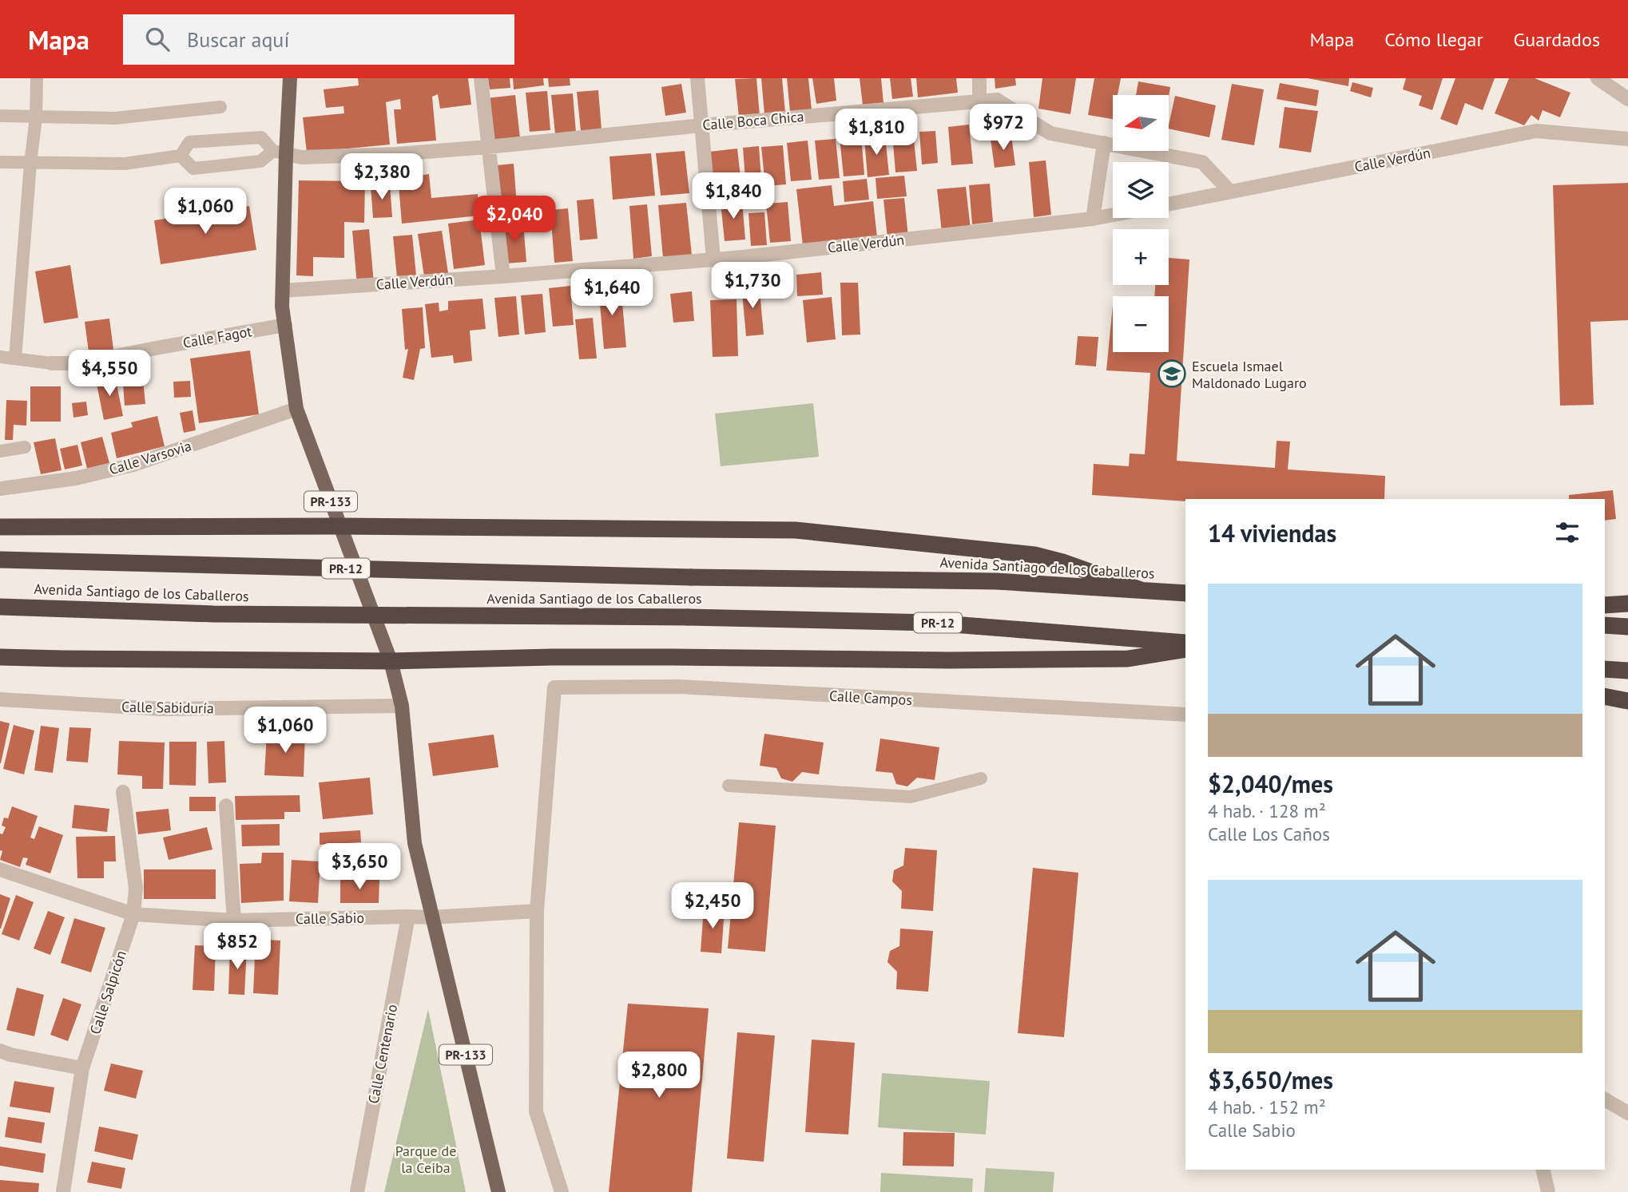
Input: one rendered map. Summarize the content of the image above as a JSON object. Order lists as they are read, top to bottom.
{
  "streets": {
    "highway": ["Avenida Santiago de los Caballeros", "PR-12"],
    "main road": ["PR-133"],
    "street": [
      "Calle Boca Chica",
      "Calle Verdún",
      "Calle Fagot",
      "Calle Varsovia",
      "Calle Campos",
      "Calle Sabiduría",
      "Calle Sabio",
      "Calle Salpicón",
      "Calle Centenario"
    ]
  },
  "crossings": [
    ["Calle Boca Chica", "Calle Verdún"],
    ["Calle Boca Chica", "PR-133"],
    ["Calle Verdún", "PR-133"],
    ["Calle Fagot", "PR-133"],
    ["Calle Varsovia", "PR-133"],
    ["PR-133", "Calle Sabiduría"],
    ["PR-133", "Calle Sabio"],
    ["Calle Campos", "Calle Sabio"],
    ["Calle Sabio", "Calle Salpicón"],
    ["Calle Sabio", "Calle Centenario"]
  ],
  "parks": ["Parque de la Ceiba"],
  "places": {
    "school or university": ["Escuela Ismael Maldonado Lugaro"]
  },
  "north": "left",
  "page": {
    "header": "Mapa",
    "search": "Buscar aquí",
    "nav": ["Mapa", "Cómo llegar", "Guardados"],
    "map_buttons": ["+", "−"],
    "price": [
      "$972",
      "$1,810",
      "$2,380",
      "$1,840",
      "$1,060",
      "$2,040",
      "$1,730",
      "$1,640",
      "$4,550",
      "$1,060",
      "$3,650",
      "$2,450",
      "$852",
      "$2,800"
    ],
    "heading": "14 viviendas",
    "list": [
      {
        "name": "$2,040/mes",
        "note": "4 hab. · 128 m² · Calle Los Caños"
      },
      {
        "name": "$3,650/mes",
        "note": "4 hab. · 152 m² · Calle Sabio"
      }
    ]
  }
}
